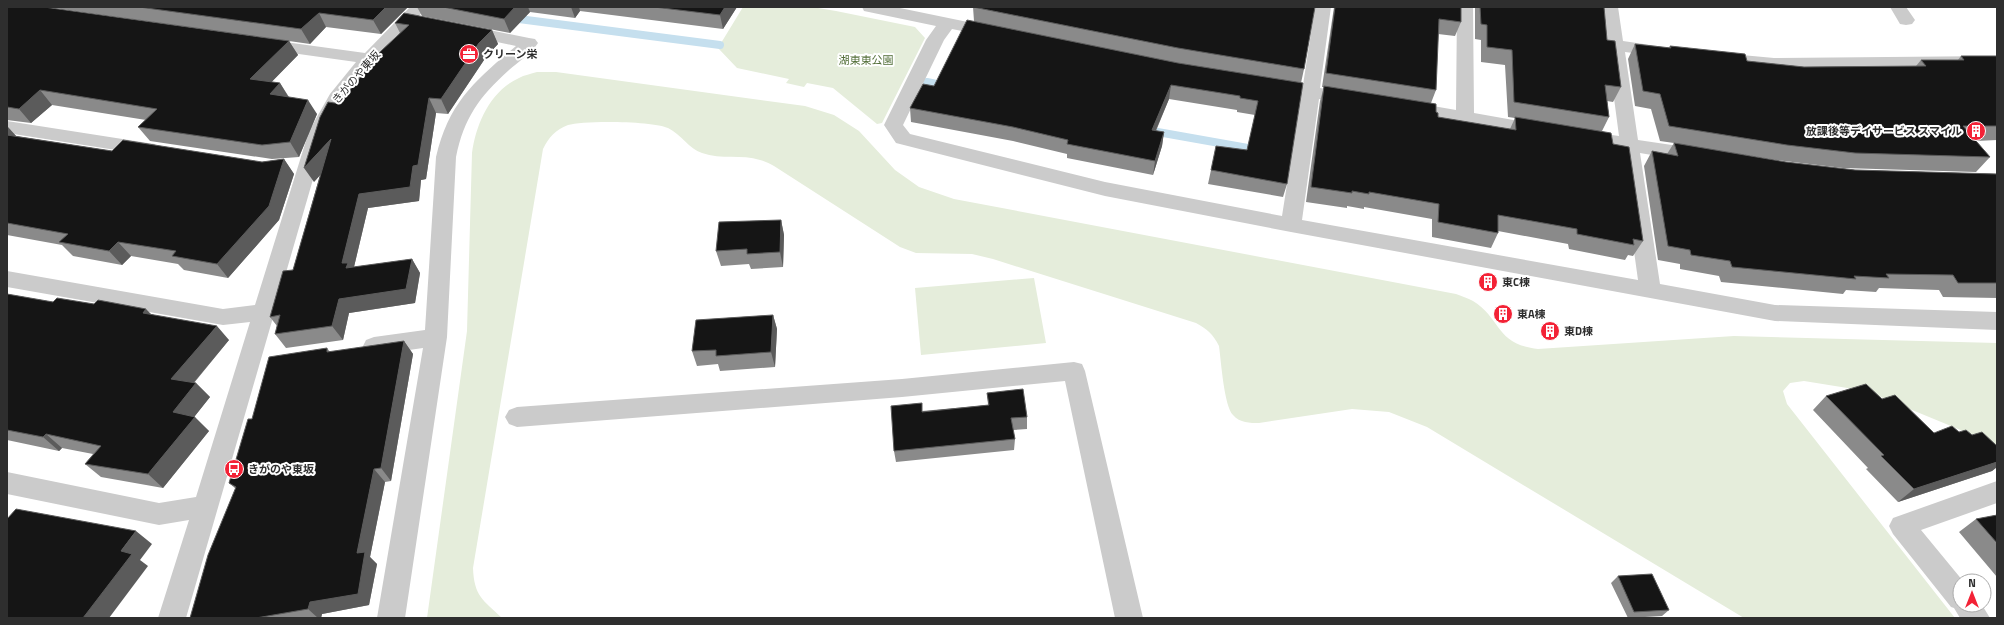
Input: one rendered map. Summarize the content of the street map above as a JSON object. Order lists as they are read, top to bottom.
{
  "streets": {
    "street": ["きがのや東坂"]
  },
  "parks": ["湖東東公園"],
  "places": {
    "office": ["クリーン栄"],
    "building": [
      "放課後等デイサービス スマイル",
      "東C棟",
      "東A棟",
      "東D棟"
    ],
    "bus stop": ["きがのや東坂"]
  },
  "north": "top"
}
